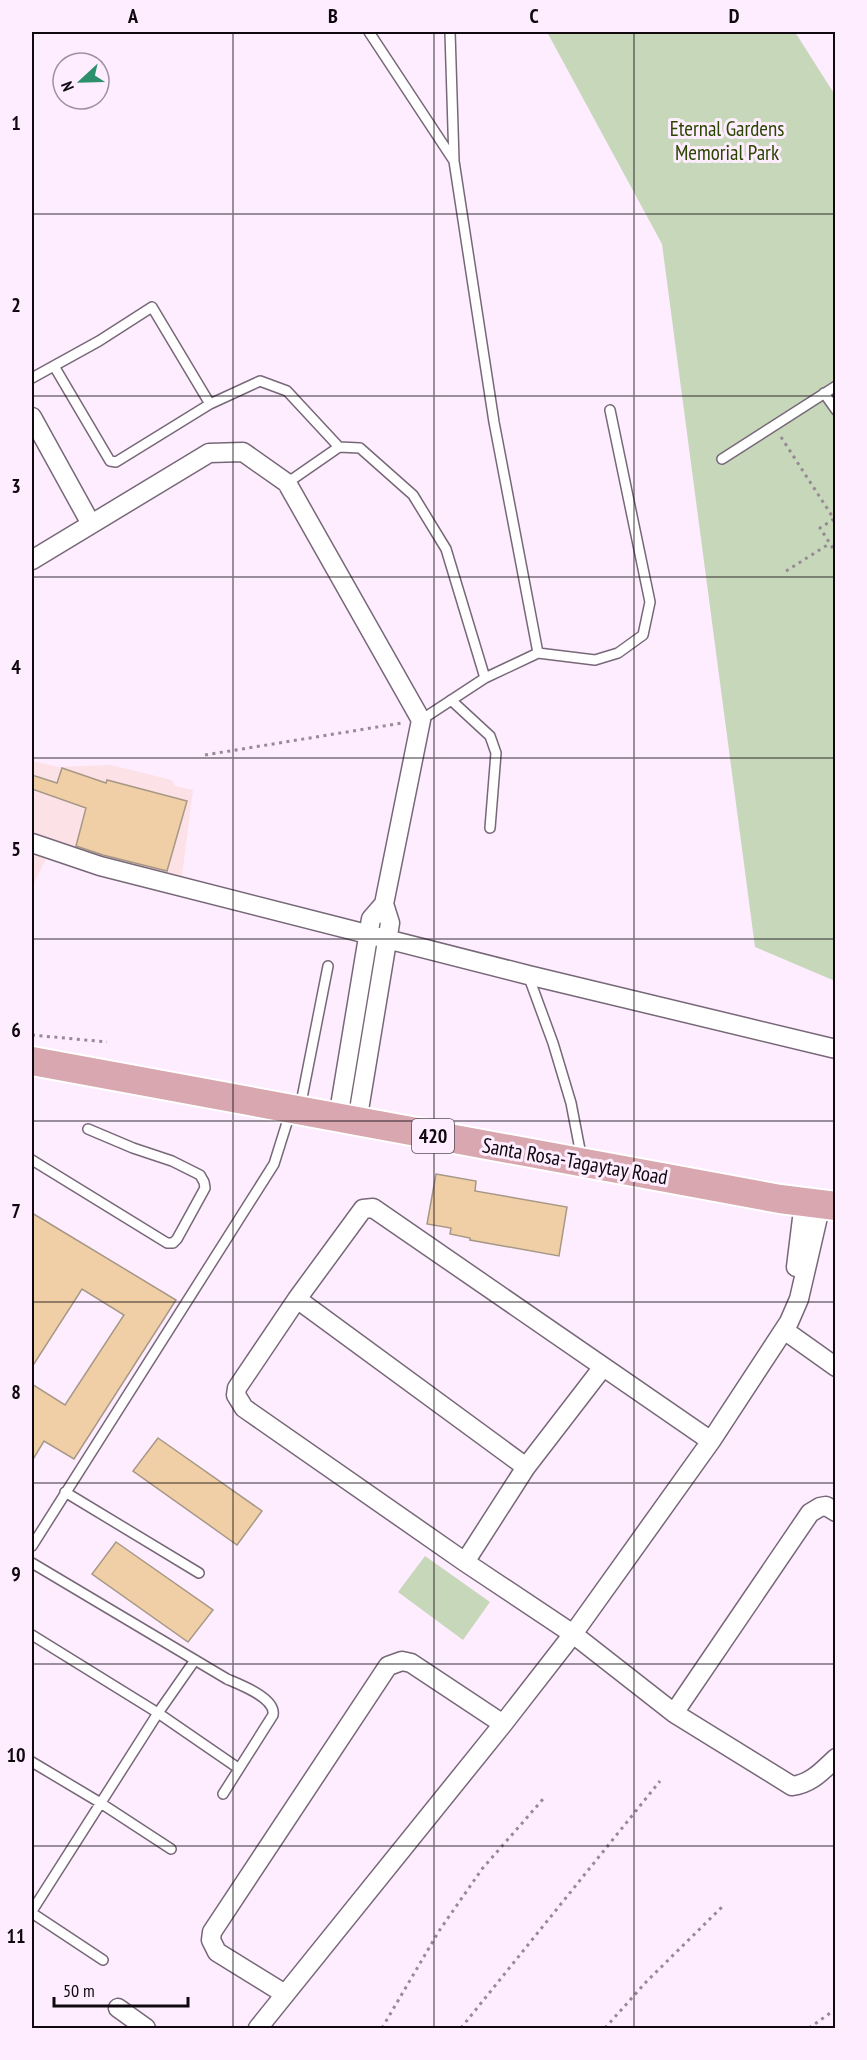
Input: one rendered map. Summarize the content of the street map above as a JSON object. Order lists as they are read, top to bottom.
{
  "streets": {
    "main road": ["420", "Santa Rosa-Tagaytay Road"]
  },
  "parks": ["Eternal Gardens Memorial Park"],
  "scale_bar": "50 m",
  "north": "left",
  "grid": {
    "columns": [
      "A",
      "B",
      "C",
      "D"
    ],
    "rows": [
      "1",
      "2",
      "3",
      "4",
      "5",
      "6",
      "7",
      "8",
      "9",
      "10",
      "11"
    ]
  }
}
